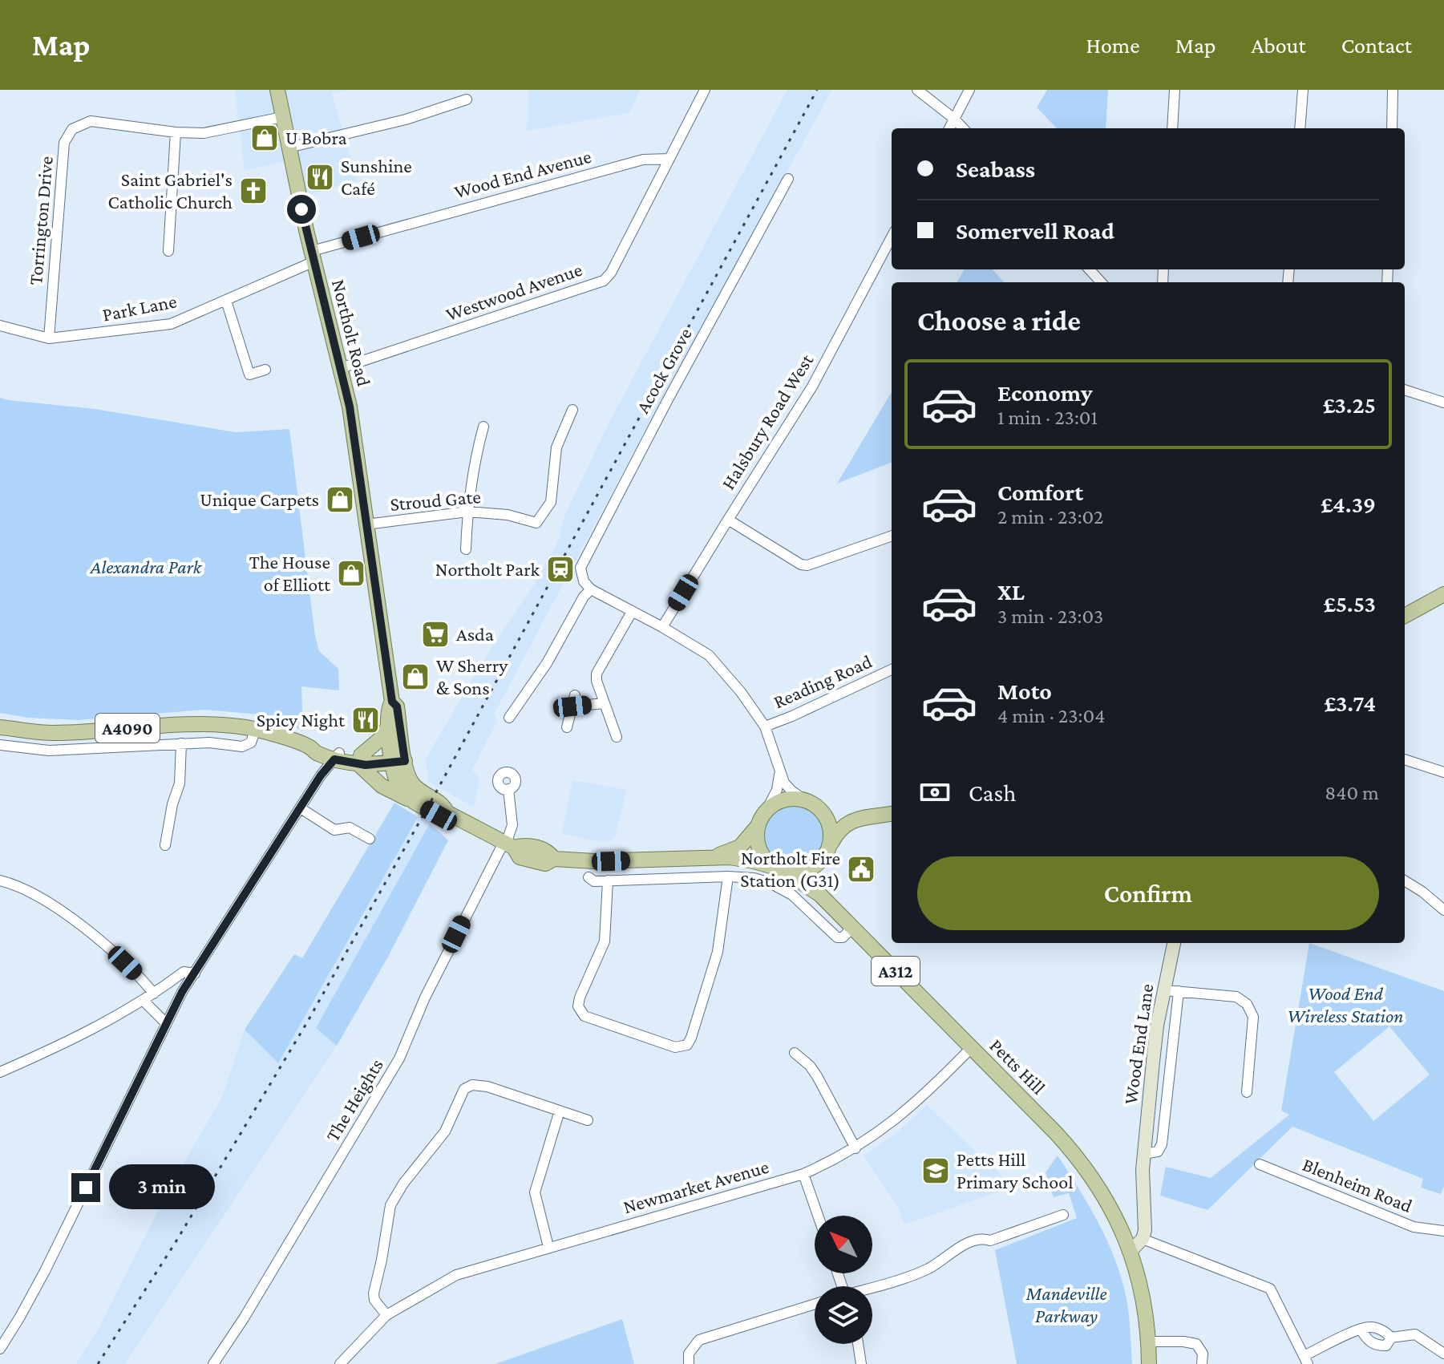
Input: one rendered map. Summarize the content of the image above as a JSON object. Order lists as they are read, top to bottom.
{
  "streets": {
    "main road": [
      "Northolt Road",
      "A4090",
      "A312",
      "Petts Hill"
    ],
    "street": [
      "Wood End Avenue",
      "Torrington Drive",
      "Westwood Avenue",
      "Park Lane",
      "Acock Grove",
      "Halsbury Road West",
      "Stroud Gate",
      "Reading Road",
      "Wood End Lane",
      "The Heights",
      "Blenheim Road",
      "Newmarket Avenue"
    ]
  },
  "crossings": [
    ["Wood End Avenue", "Westwood Avenue"],
    ["Wood End Avenue", "Park Lane"],
    ["Wood End Avenue", "Northolt Road"],
    ["Torrington Drive", "Park Lane"],
    ["Torrington Drive", "Northolt Road"],
    ["Westwood Avenue", "Northolt Road"],
    ["Park Lane", "Northolt Road"],
    ["Northolt Road", "Stroud Gate"],
    ["Northolt Road", "A4090"],
    ["Northolt Road", "A312"],
    ["Northolt Road", "Petts Hill"],
    ["A312", "Petts Hill"],
    ["Petts Hill", "The Heights"],
    ["Petts Hill", "Newmarket Avenue"]
  ],
  "parks": ["Alexandra Park", "Wood End Wireless Station", "Mandeville Parkway"],
  "places": {
    "shop": [
      "U Bobra",
      "Unique Carpets",
      "The House of Elliott",
      "W Sherry & Sons"
    ],
    "restaurant": ["Sunshine Café", "Spicy Night"],
    "church": ["Saint Gabriel's Catholic Church"],
    "station": ["Northolt Park"],
    "supermarket": ["Asda"],
    "public building": ["Northolt Fire Station (G31)"],
    "school or university": ["Petts Hill Primary School"]
  },
  "north": "top left",
  "page": {
    "header": "Map",
    "nav": [
      "Home",
      "Map",
      "About",
      "Contact"
    ],
    "banner": ["Seabass", "Somervell Road"],
    "heading": "Choose a ride",
    "list": [
      {
        "name": "Economy",
        "note": "1 min · 23:01",
        "value": "£3.25"
      },
      {
        "name": "Comfort",
        "note": "2 min · 23:02",
        "value": "£4.39"
      },
      {
        "name": "XL",
        "note": "3 min · 23:03",
        "value": "£5.53"
      },
      {
        "name": "Moto",
        "note": "4 min · 23:04",
        "value": "£3.74"
      }
    ],
    "pay": ["Cash", "840 m"],
    "buttons": "Confirm",
    "bubble": "3 min"
  }
}
